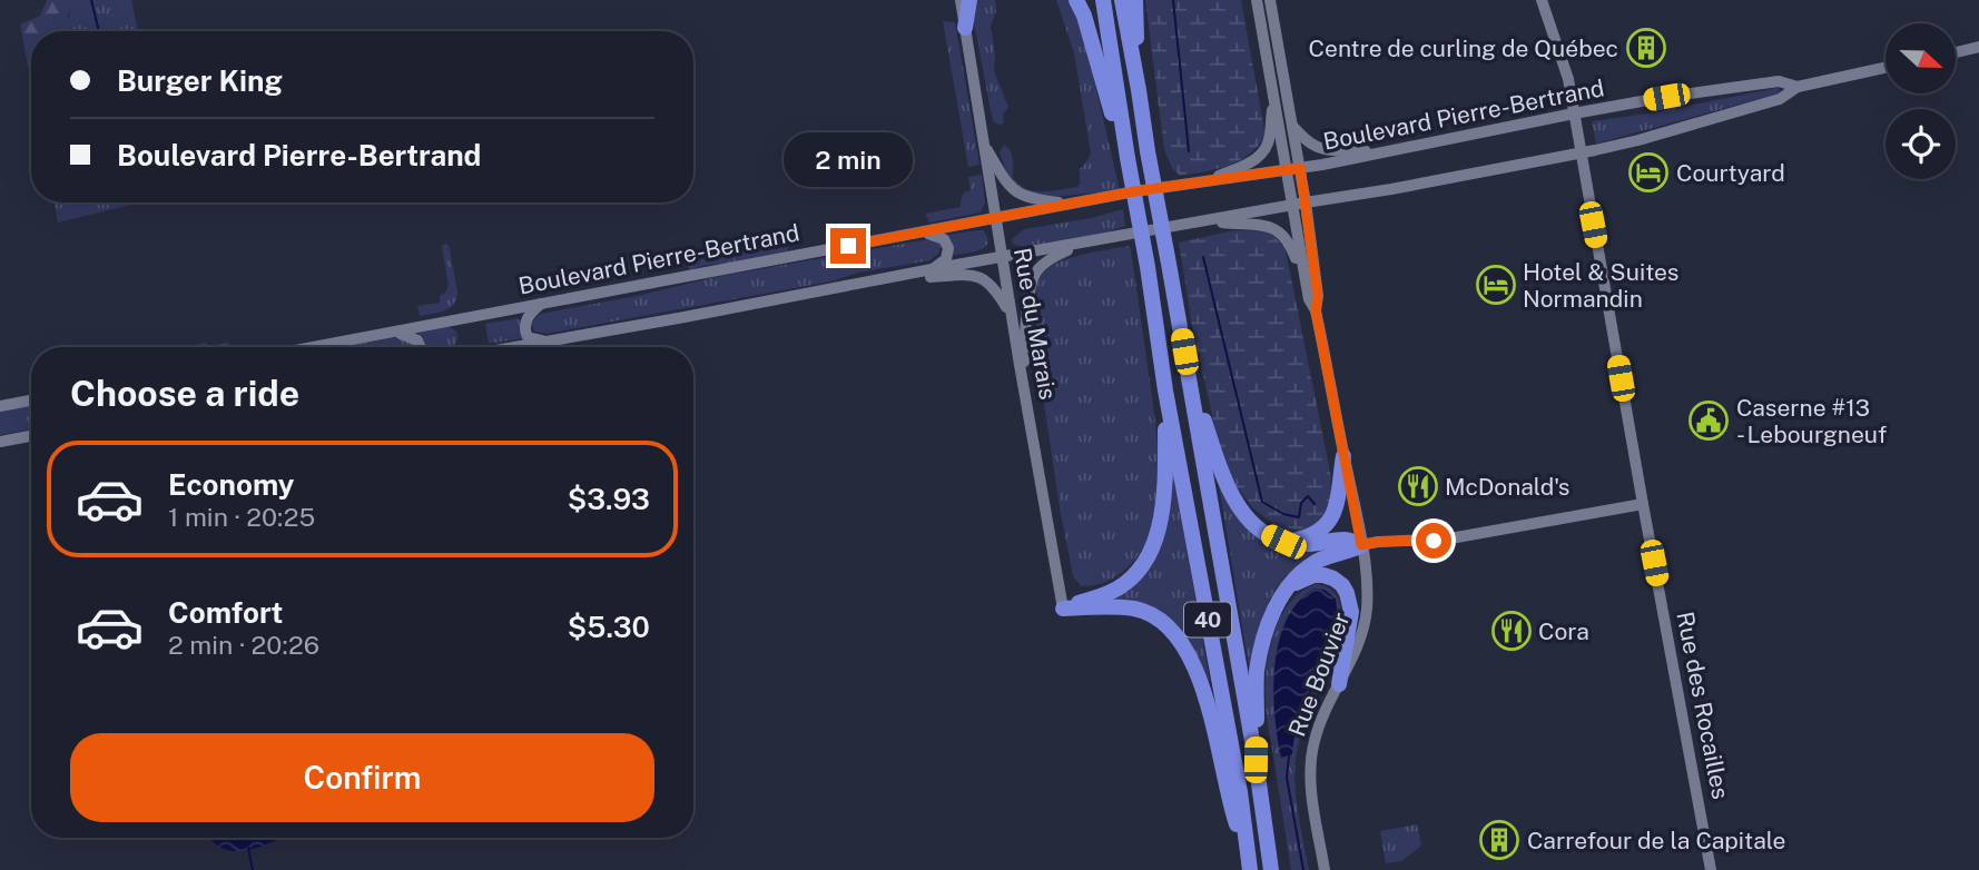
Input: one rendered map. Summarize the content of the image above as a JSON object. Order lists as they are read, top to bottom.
{
  "streets": {
    "highway": ["40"],
    "main road": [
      "Boulevard Pierre-Bertrand",
      "Rue du Marais",
      "Rue Bouvier",
      "Rue des Rocailles"
    ]
  },
  "crossings": [
    ["Boulevard Pierre-Bertrand", "Rue du Marais"],
    ["Boulevard Pierre-Bertrand", "Rue Bouvier"],
    ["Boulevard Pierre-Bertrand", "Rue des Rocailles"]
  ],
  "places": {
    "building": ["Centre de curling de Québec", "Carrefour de la Capitale"],
    "hotel": ["Courtyard", "Hotel & Suites Normandin"],
    "public building": ["Caserne #13 - Lebourgneuf"],
    "restaurant": ["McDonald's", "Cora"]
  },
  "north": "right",
  "page": {
    "banner": ["Burger King", "Boulevard Pierre-Bertrand"],
    "bubble": "2 min",
    "heading": "Choose a ride",
    "list": [
      {
        "name": "Economy",
        "note": "1 min · 20:25",
        "value": "$3.93"
      },
      {
        "name": "Comfort",
        "note": "2 min · 20:26",
        "value": "$5.30"
      }
    ],
    "buttons": "Confirm"
  }
}
